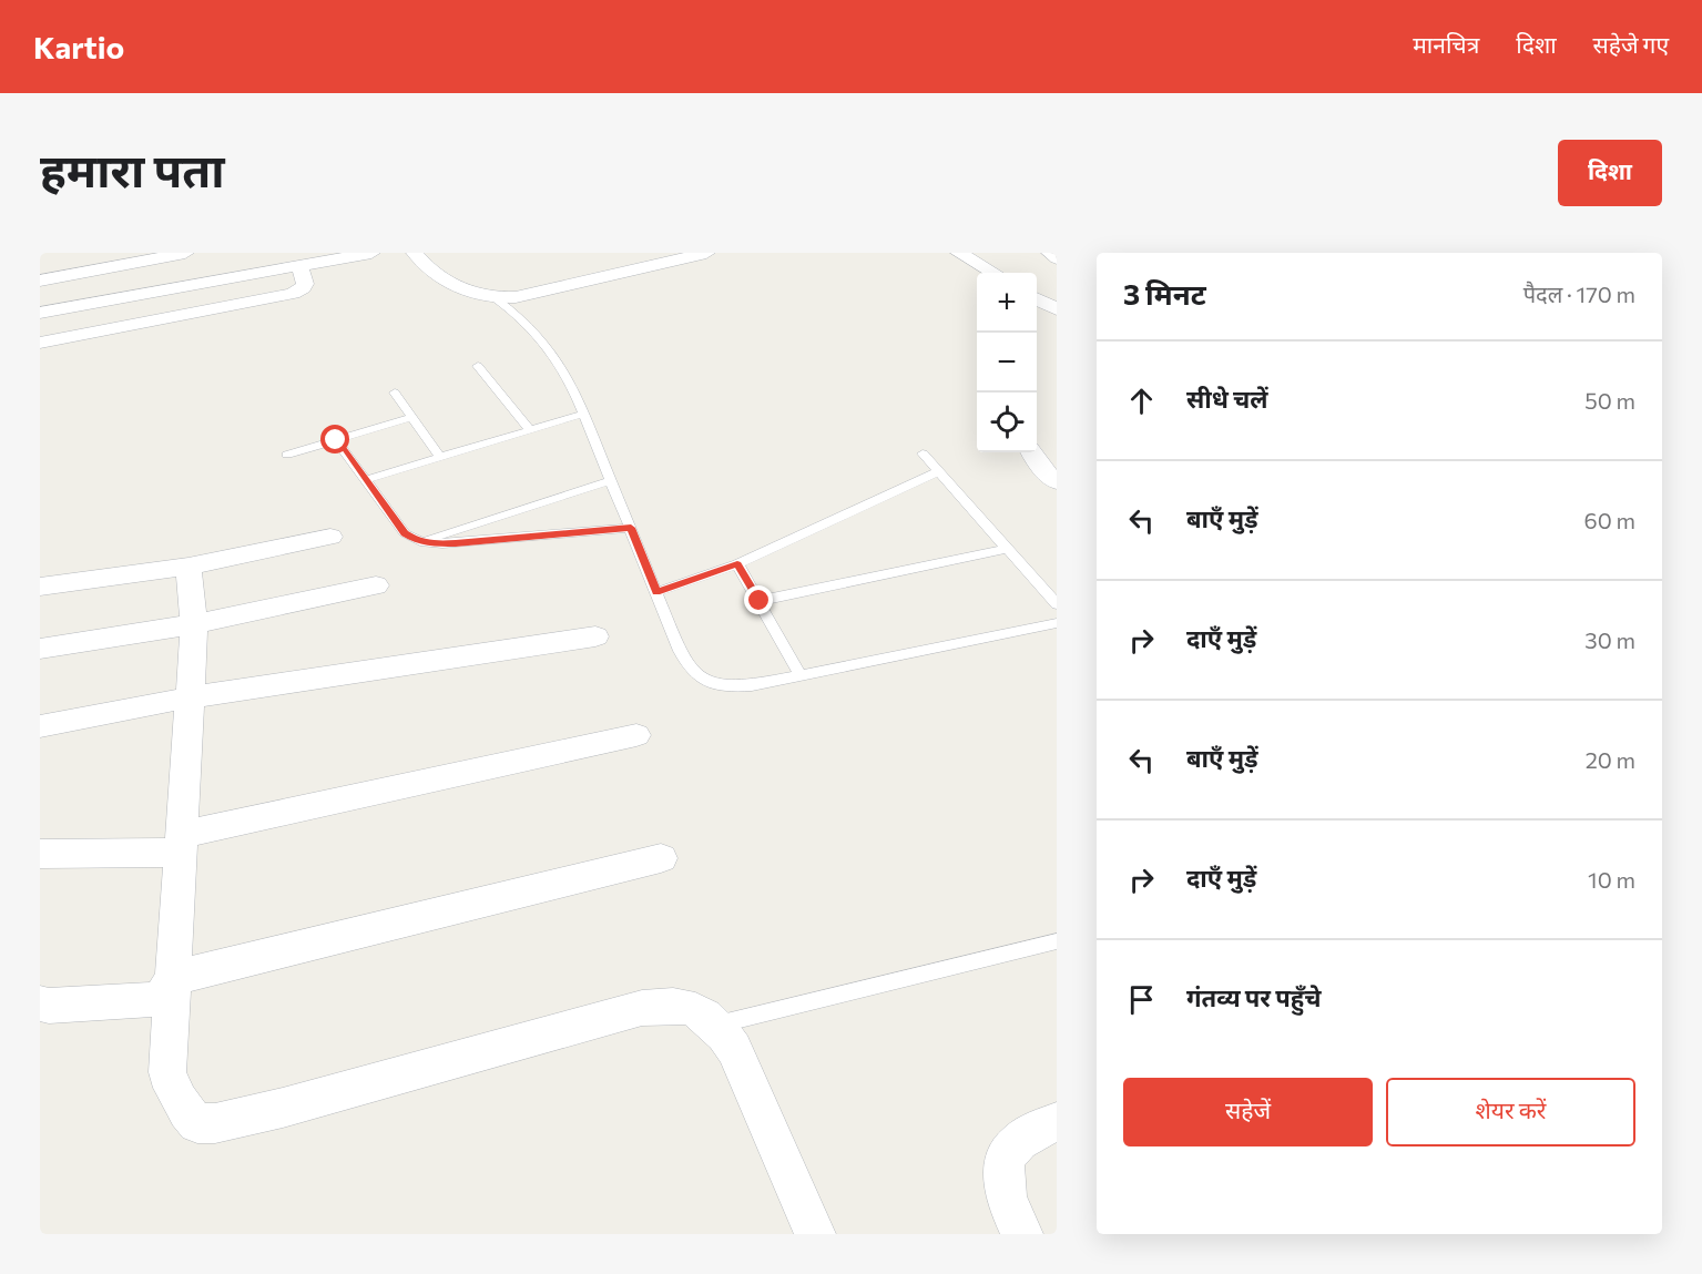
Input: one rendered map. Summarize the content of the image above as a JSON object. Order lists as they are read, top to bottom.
{
  "page": {
    "header": "Kartio",
    "nav": ["मानचित्र", "दिशा", "सहेजे गए"],
    "title": "हमारा पता",
    "buttons": [
      "दिशा",
      ["सहेजें", "शेयर करें"]
    ],
    "heading": ["3 मिनट", "पैदल · 170 m"],
    "map_buttons": ["+", "−"],
    "list": [
      ["सीधे चलें", "50 m"],
      ["बाएँ मुड़ें", "60 m"],
      ["दाएँ मुड़ें", "30 m"],
      ["बाएँ मुड़ें", "20 m"],
      ["दाएँ मुड़ें", "10 m"],
      "गंतव्य पर पहुँचे"
    ]
  }
}
